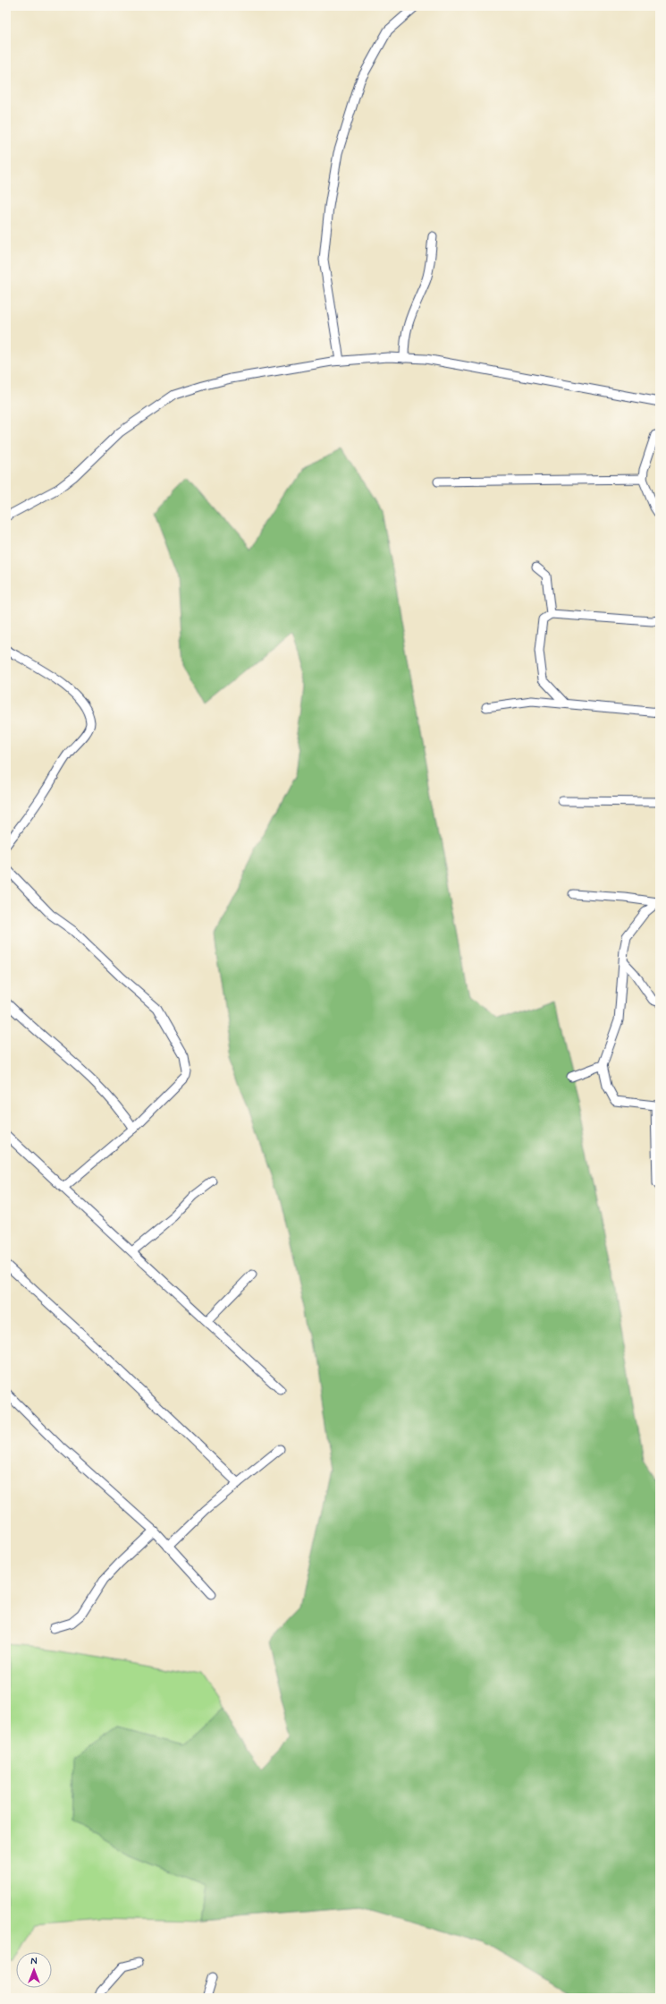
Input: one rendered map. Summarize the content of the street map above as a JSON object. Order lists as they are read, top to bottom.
{
  "north": "top"
}
